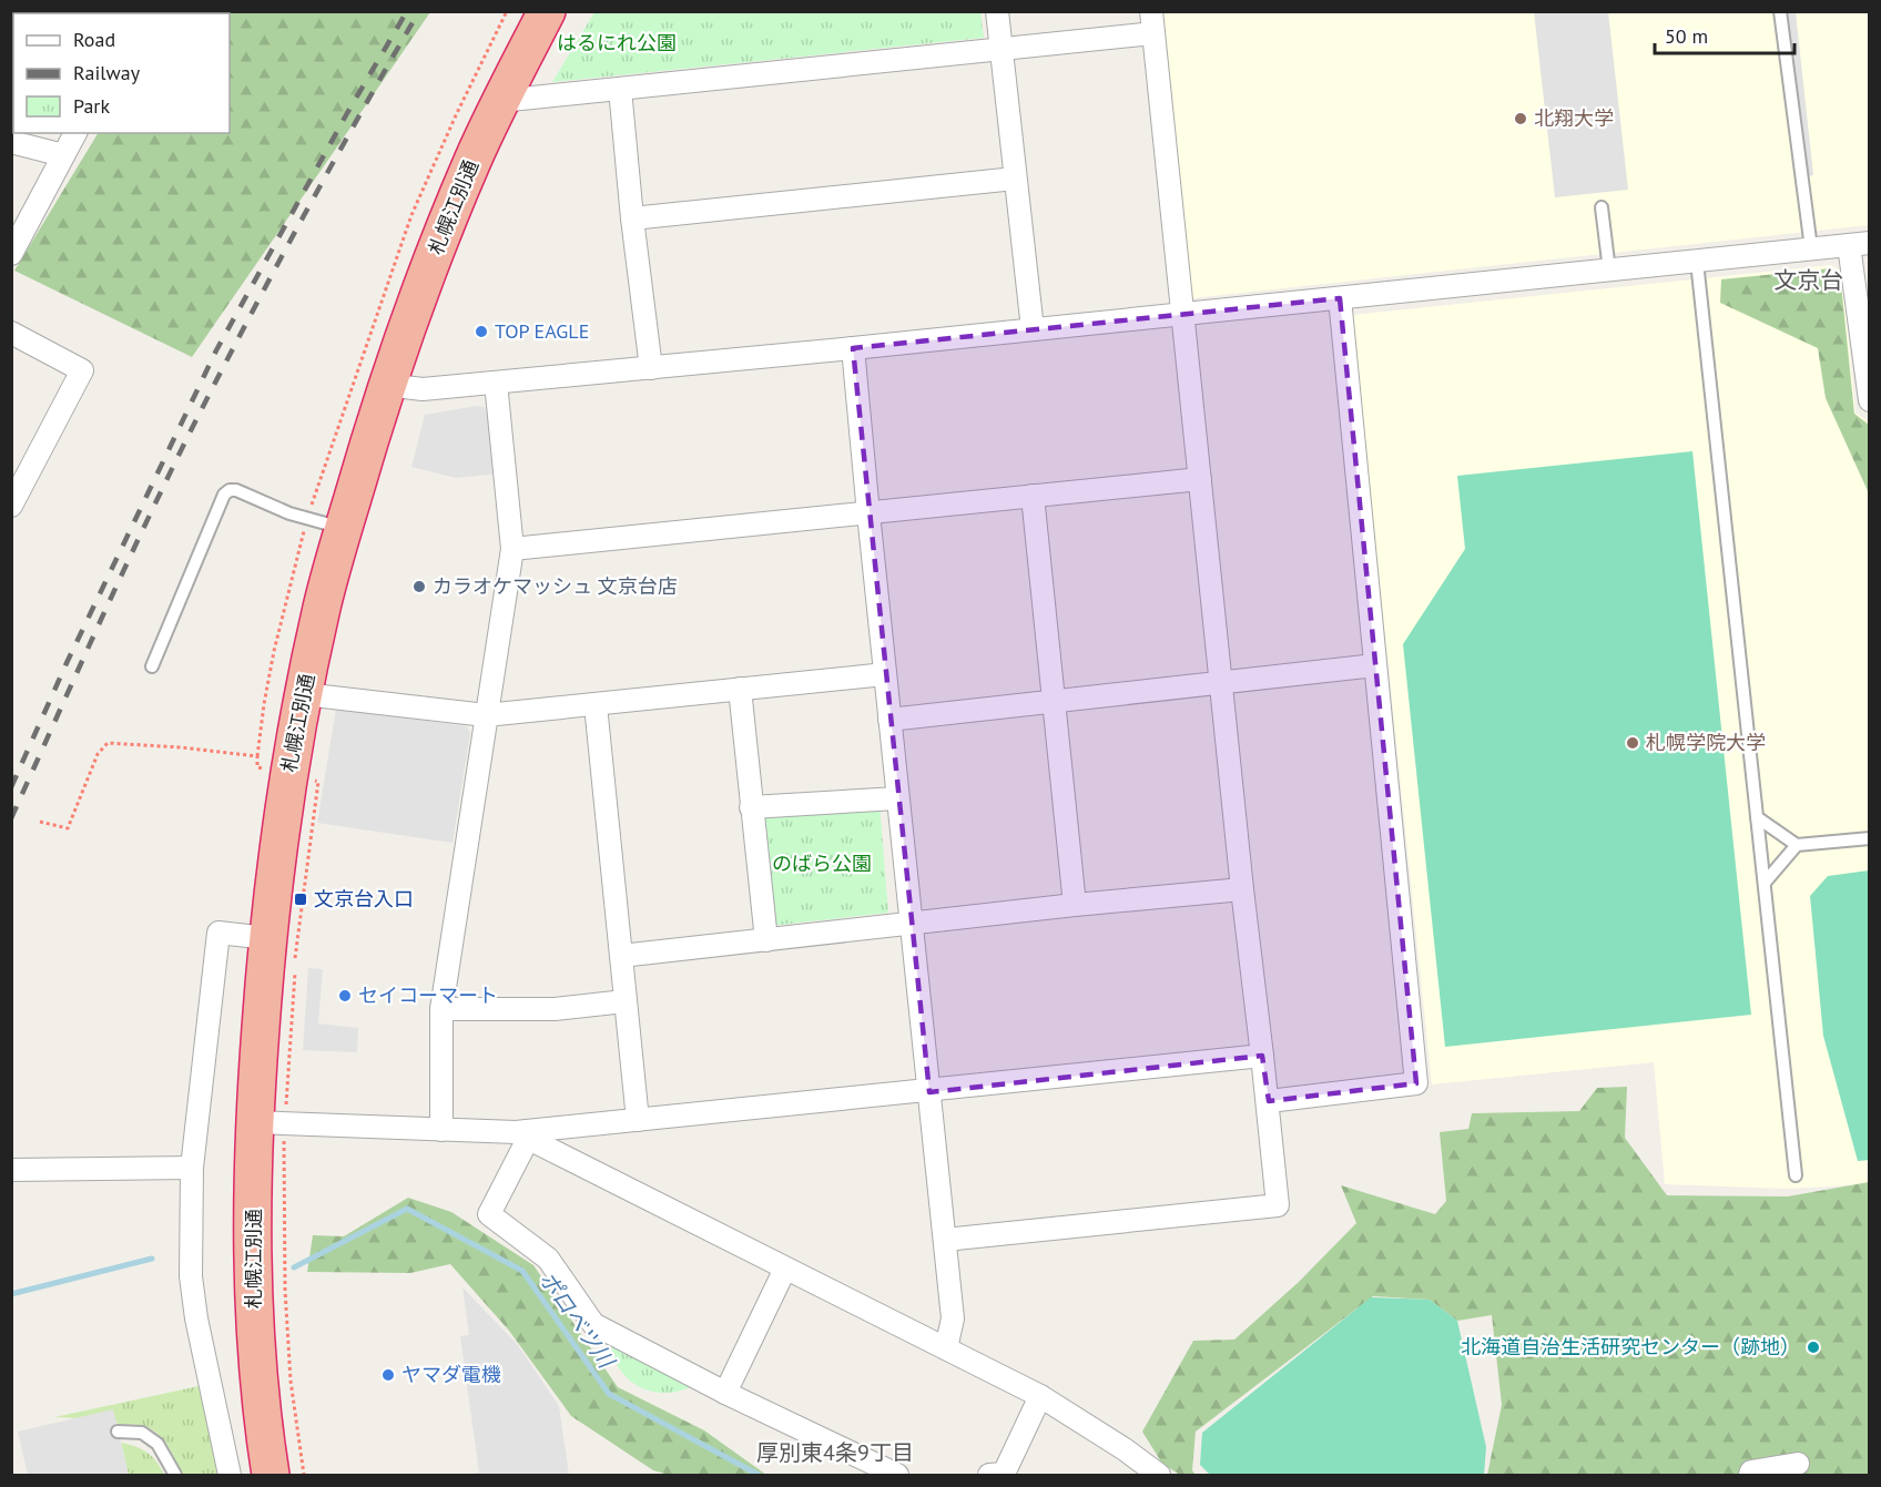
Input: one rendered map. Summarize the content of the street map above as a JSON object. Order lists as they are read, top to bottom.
{
  "streets": {
    "highway": ["札幌江別通"]
  },
  "districts": ["文京台", "厚別東4条9丁目"],
  "water": ["ポロベツ川"],
  "parks": ["はるにれ公園", "のばら公園"],
  "places": {
    "other": [
      "北翔大学",
      "TOP EAGLE",
      "カラオケマッシュ 文京台店",
      "札幌学院大学",
      "セイコーマート",
      "北海道自治生活研究センター（跡地）",
      "ヤマダ電機"
    ],
    "transit": ["文京台入口"]
  },
  "legend": ["Road", "Railway", "Park"],
  "scale_bar": "50 m"
}
